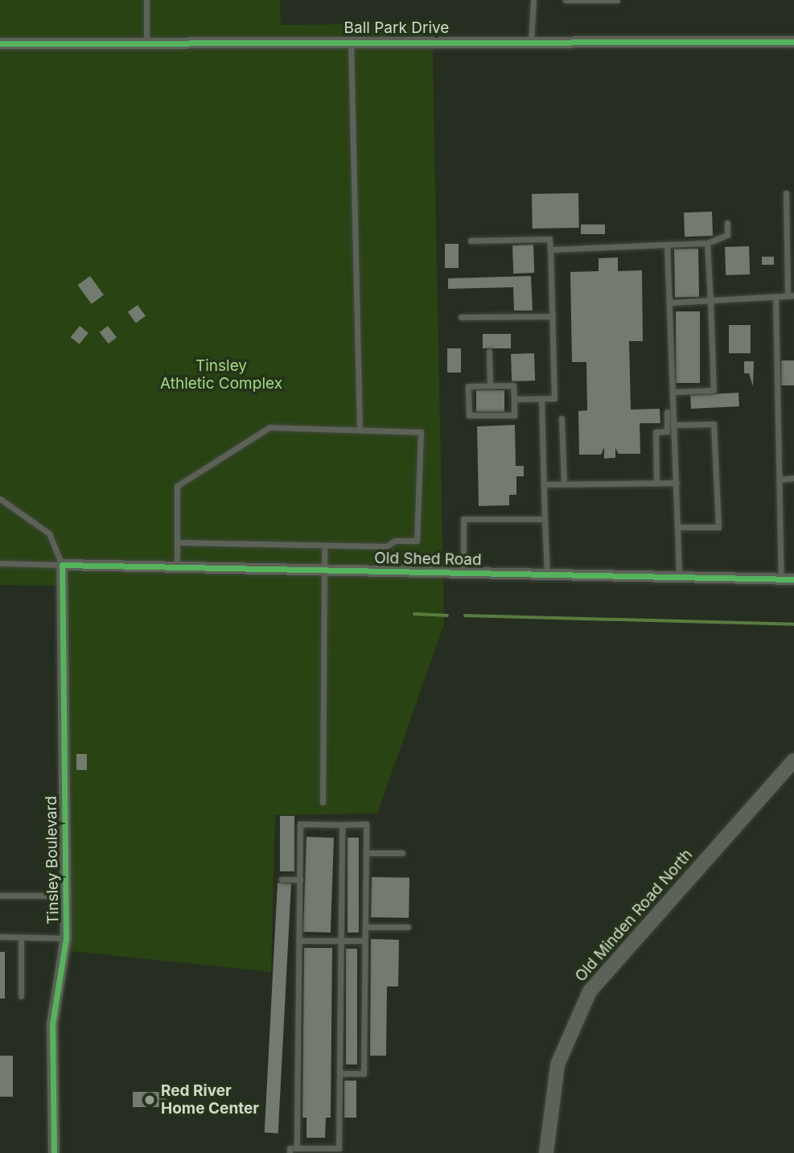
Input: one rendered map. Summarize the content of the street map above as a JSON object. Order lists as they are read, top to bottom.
{
  "streets": {
    "street": [
      "Ball Park Drive",
      "Old Shed Road",
      "Tinsley Boulevard",
      "Old Minden Road North"
    ]
  },
  "crossings": [
    ["Old Shed Road", "Tinsley Boulevard"]
  ],
  "parks": ["Tinsley Athletic Complex"],
  "places": ["Red River Home Center"]
}
